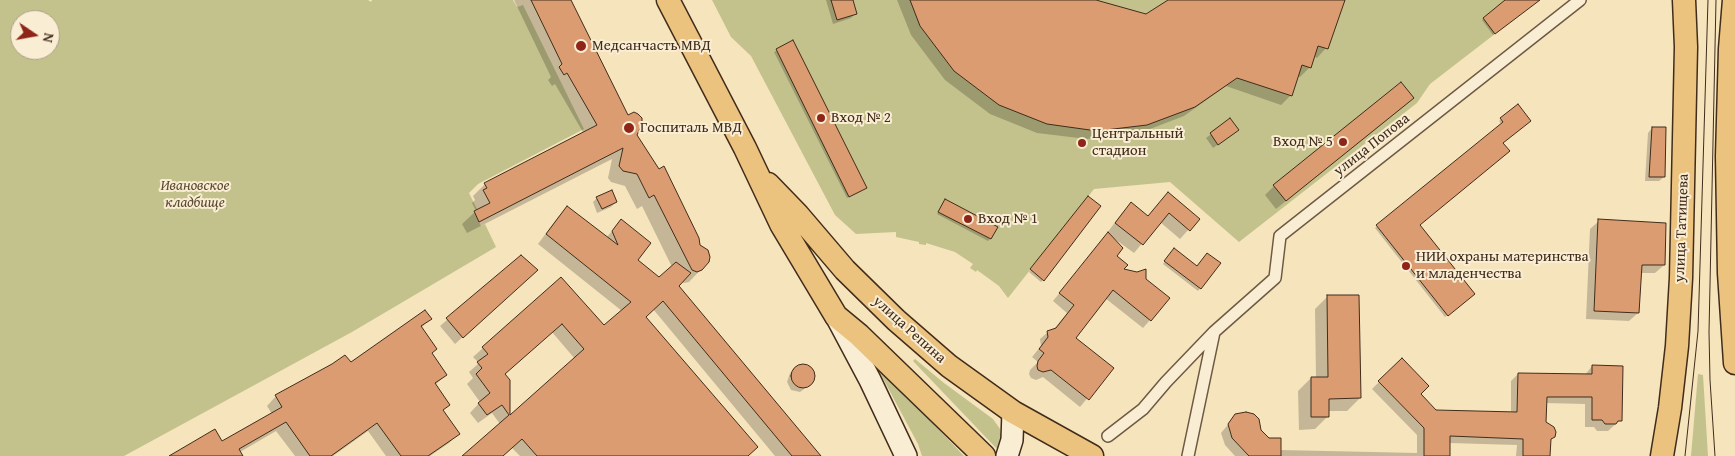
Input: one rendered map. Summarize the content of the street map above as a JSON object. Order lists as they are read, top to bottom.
{
  "streets": {
    "main road": ["улица Татищева", "улица Репина"],
    "street": ["улица Попова"]
  },
  "parks": ["Ивановское кладбище"],
  "places": [
    "Медсанчасть МВД",
    "Вход № 2",
    "Госпиталь МВД",
    "Вход № 5",
    "Центральный стадион",
    "Вход № 1",
    "НИИ охраны материнства и младенчества"
  ],
  "north": "right"
}
